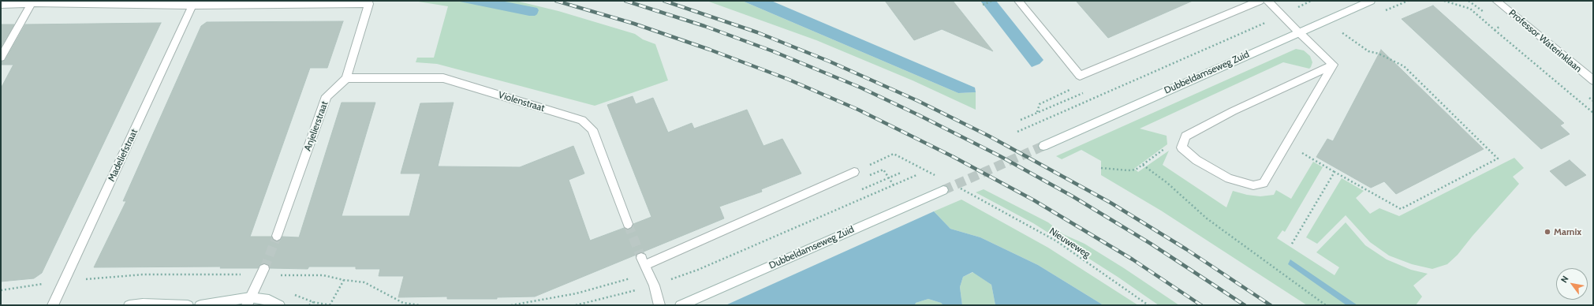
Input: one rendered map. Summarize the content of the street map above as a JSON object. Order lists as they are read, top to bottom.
{
  "streets": {
    "street": [
      "Professor Waterinklaan",
      "Dubbeldamseweg Zuid",
      "Violenstraat",
      "Anjelierstraat",
      "Madeliefstraat"
    ],
    "path": ["Nieuweweg"]
  },
  "crossings": [
    ["Violenstraat", "Anjelierstraat"]
  ],
  "places": ["Marnix"],
  "north": "top left"
}
